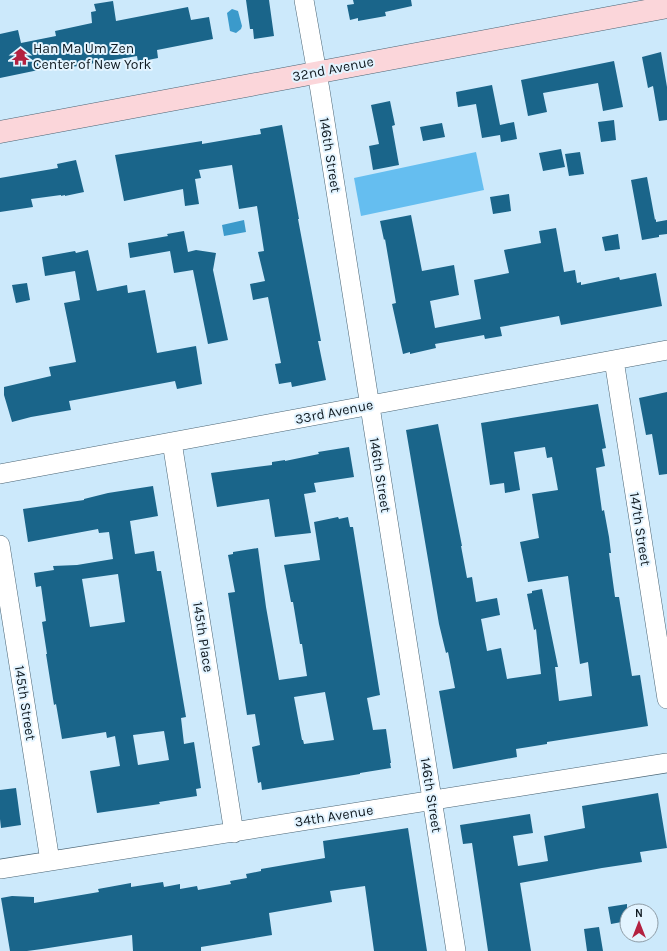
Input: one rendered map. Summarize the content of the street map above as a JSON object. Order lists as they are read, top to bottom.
{
  "streets": {
    "street": [
      "32nd Avenue",
      "146th Street",
      "33rd Avenue",
      "147th Street",
      "145th Place",
      "145th Street",
      "34th Avenue"
    ]
  },
  "crossings": [
    ["32nd Avenue", "146th Street"],
    ["146th Street", "33rd Avenue"],
    ["146th Street", "34th Avenue"],
    ["33rd Avenue", "147th Street"],
    ["33rd Avenue", "145th Place"],
    ["145th Place", "34th Avenue"],
    ["145th Street", "34th Avenue"]
  ],
  "places": {
    "temple": ["Han Ma Um Zen Center of New York"]
  },
  "north": "top"
}
